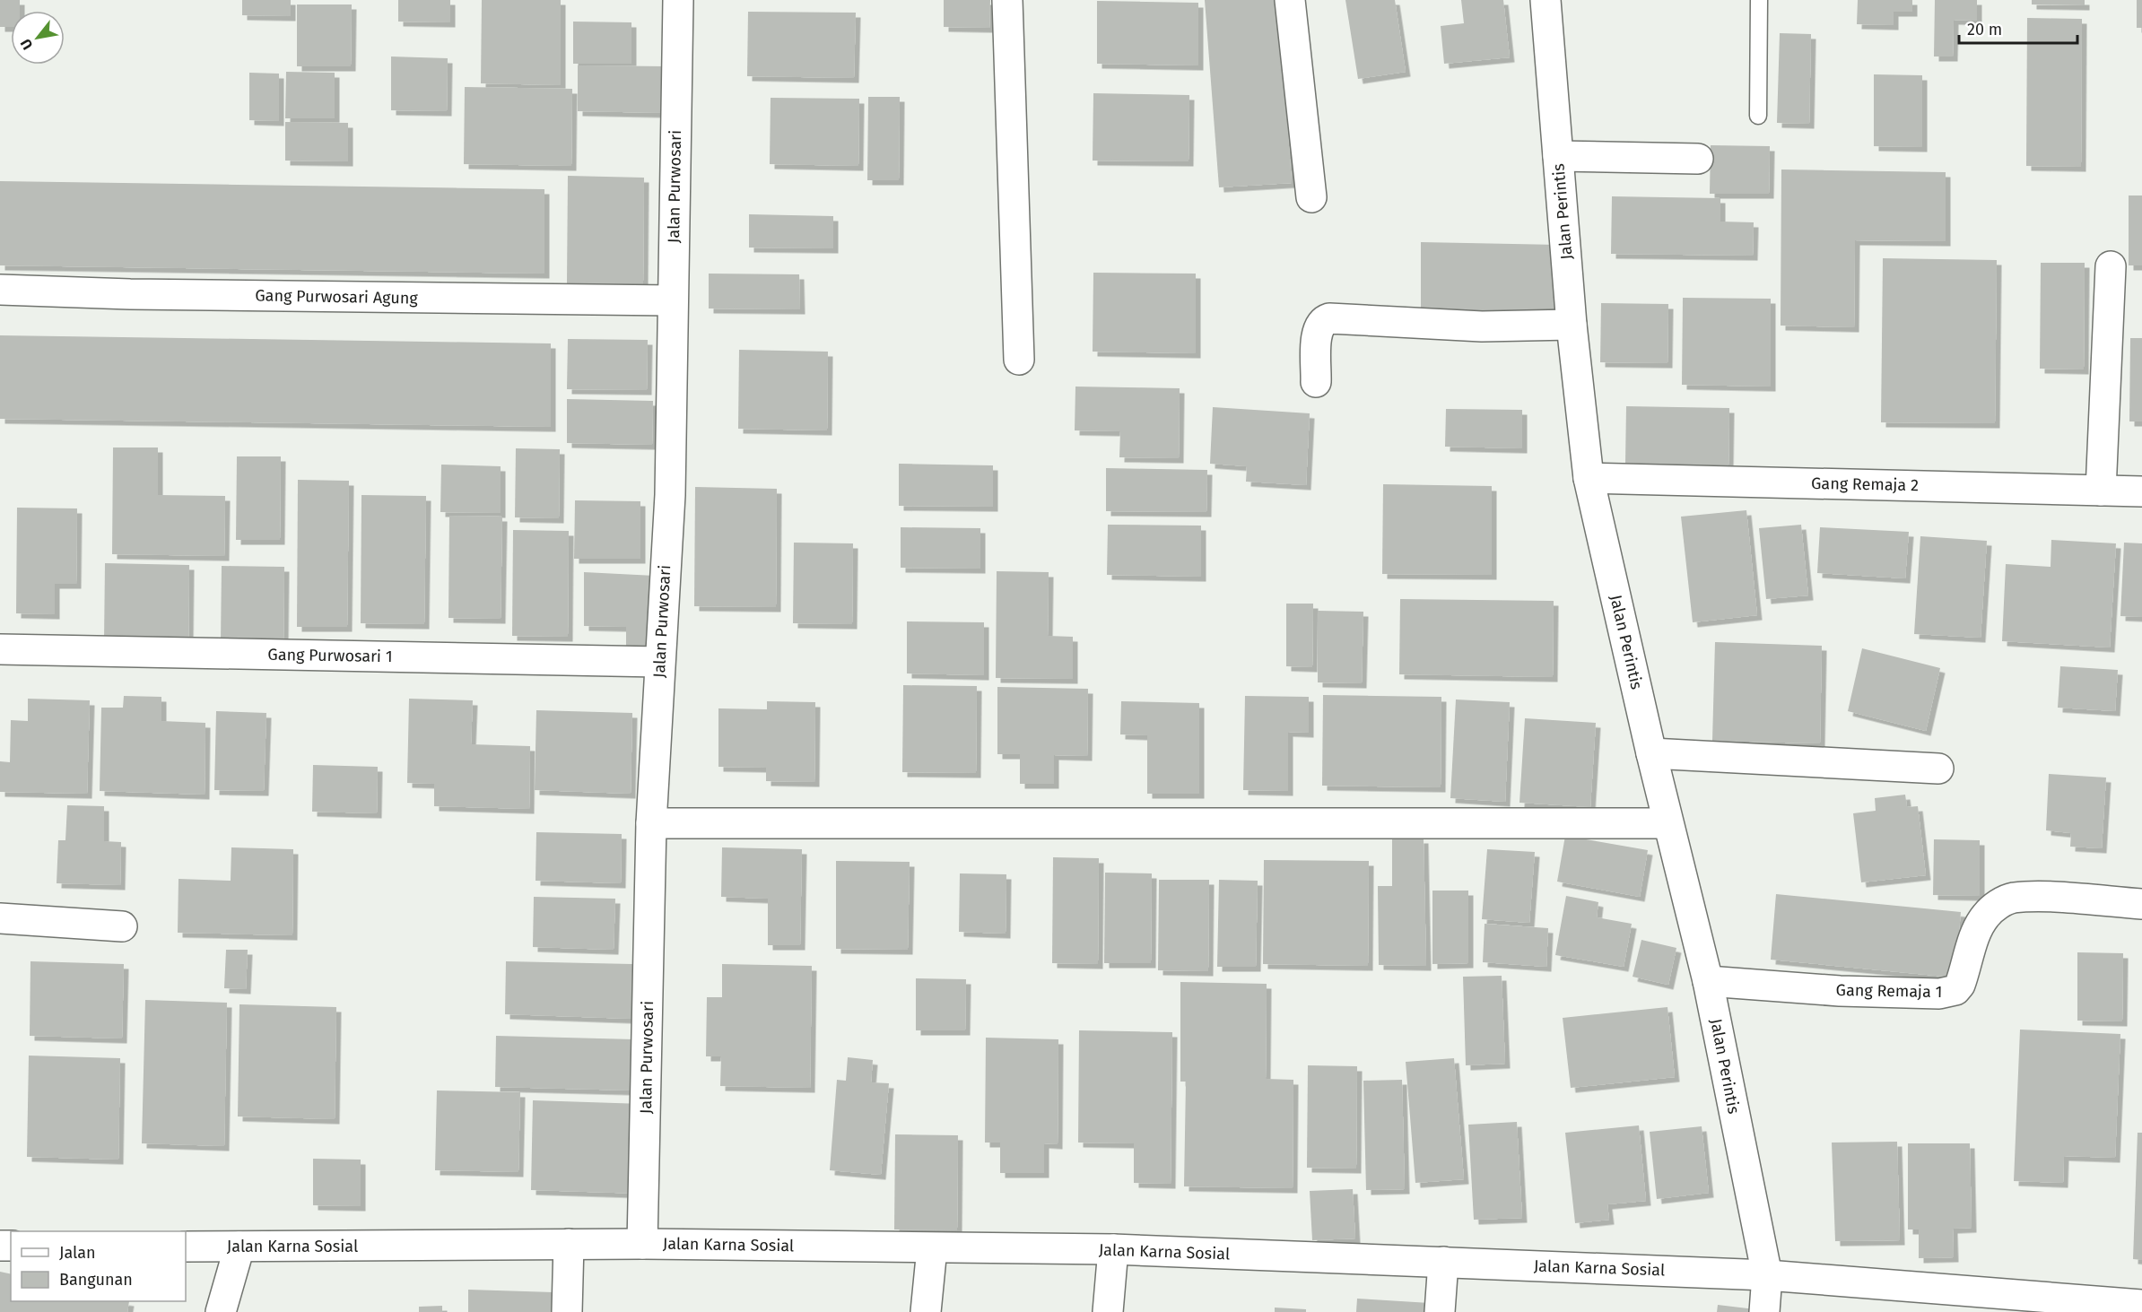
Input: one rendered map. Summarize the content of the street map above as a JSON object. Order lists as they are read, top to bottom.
{
  "streets": {
    "street": [
      "Jalan Purwosari",
      "Jalan Perintis",
      "Gang Purwosari Agung",
      "Gang Remaja 2",
      "Gang Purwosari 1",
      "Gang Remaja 1",
      "Jalan Karna Sosial"
    ]
  },
  "crossings": [
    ["Jalan Purwosari", "Gang Purwosari Agung"],
    ["Jalan Purwosari", "Gang Purwosari 1"],
    ["Jalan Purwosari", "Jalan Karna Sosial"],
    ["Jalan Perintis", "Gang Remaja 2"],
    ["Jalan Perintis", "Gang Remaja 1"],
    ["Jalan Perintis", "Jalan Karna Sosial"]
  ],
  "legend": ["Jalan", "Bangunan"],
  "scale_bar": "20 m",
  "north": "bottom left"
}
